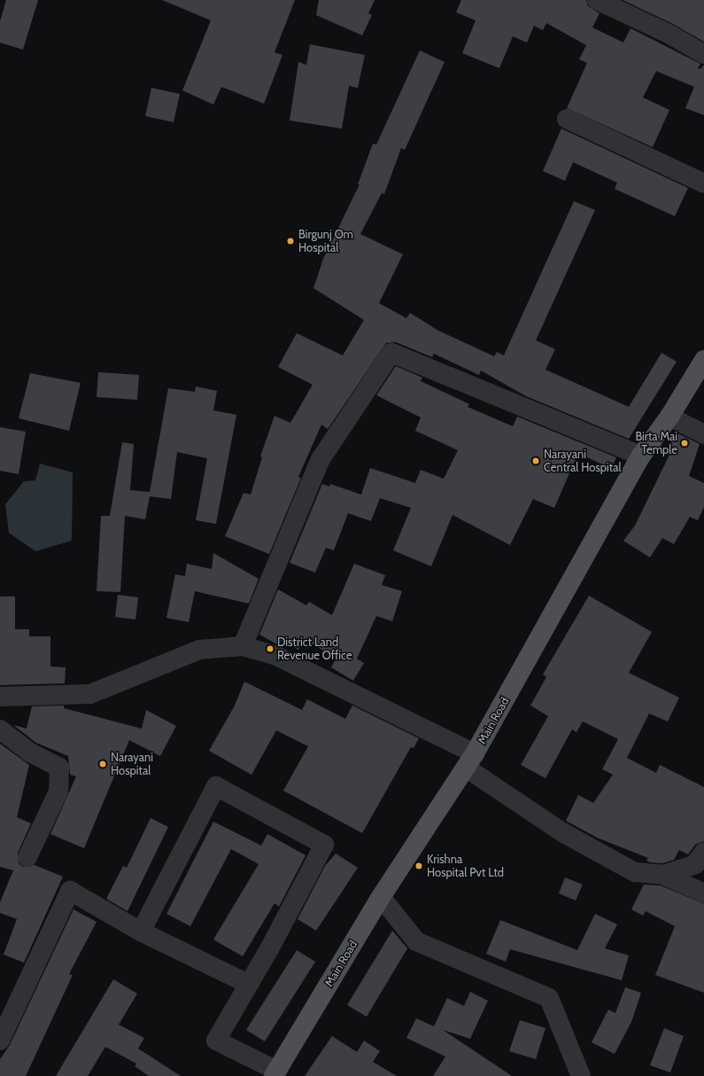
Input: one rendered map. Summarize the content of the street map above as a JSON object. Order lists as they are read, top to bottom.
{
  "streets": {
    "main road": ["Main Road"]
  },
  "places": [
    "Birgunj Om Hospital",
    "Birta Mai Temple",
    "Narayani Central Hospital",
    "District Land Revenue Office",
    "Narayani Hospital",
    "Krishna Hospital Pvt Ltd"
  ]
}
